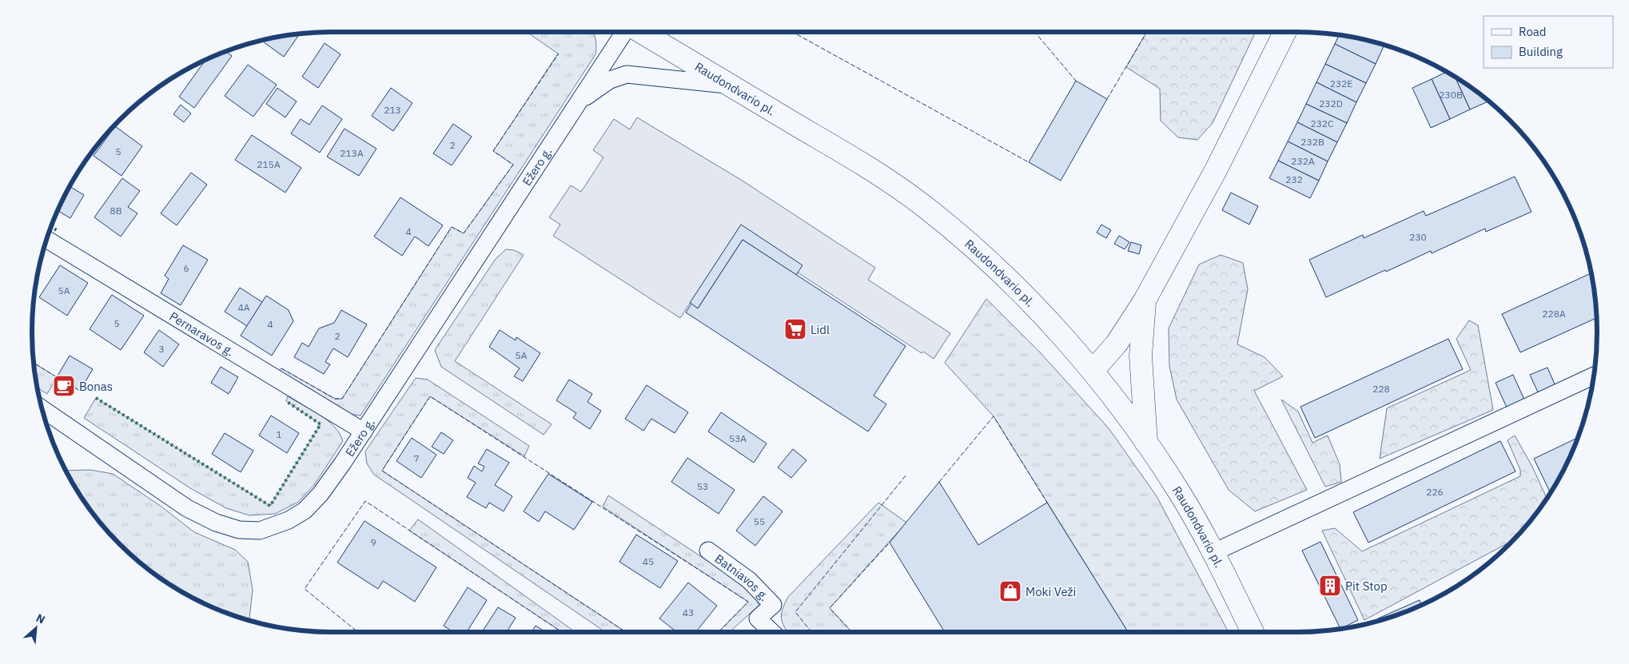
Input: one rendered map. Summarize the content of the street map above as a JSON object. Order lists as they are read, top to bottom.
{
  "streets": {
    "main road": ["Raudondvario pl."],
    "street": ["Ežero g.", "Pernaravos g.", "Batniavos g."]
  },
  "crossings": [
    ["Raudondvario pl.", "Ežero g."],
    ["Ežero g.", "Pernaravos g."]
  ],
  "places": {
    "supermarket": ["Lidl"],
    "cafe": ["Bonas"],
    "building": ["Pit Stop"],
    "shop": ["Moki Veži"]
  },
  "house_numbers": [
    "232E",
    "230B",
    "232D",
    "213",
    "232C",
    "232B",
    "2",
    "5",
    "213A",
    "232A",
    "215A",
    "232",
    "8B",
    "4",
    "230",
    "6",
    "5A",
    "4A",
    "228A",
    "5",
    "4",
    "2",
    "3",
    "5A",
    "228",
    "1",
    "53A",
    "7",
    "53",
    "226",
    "55",
    "9",
    "45",
    "43"
  ],
  "legend": ["Road", "Building"],
  "north": "top right"
}
